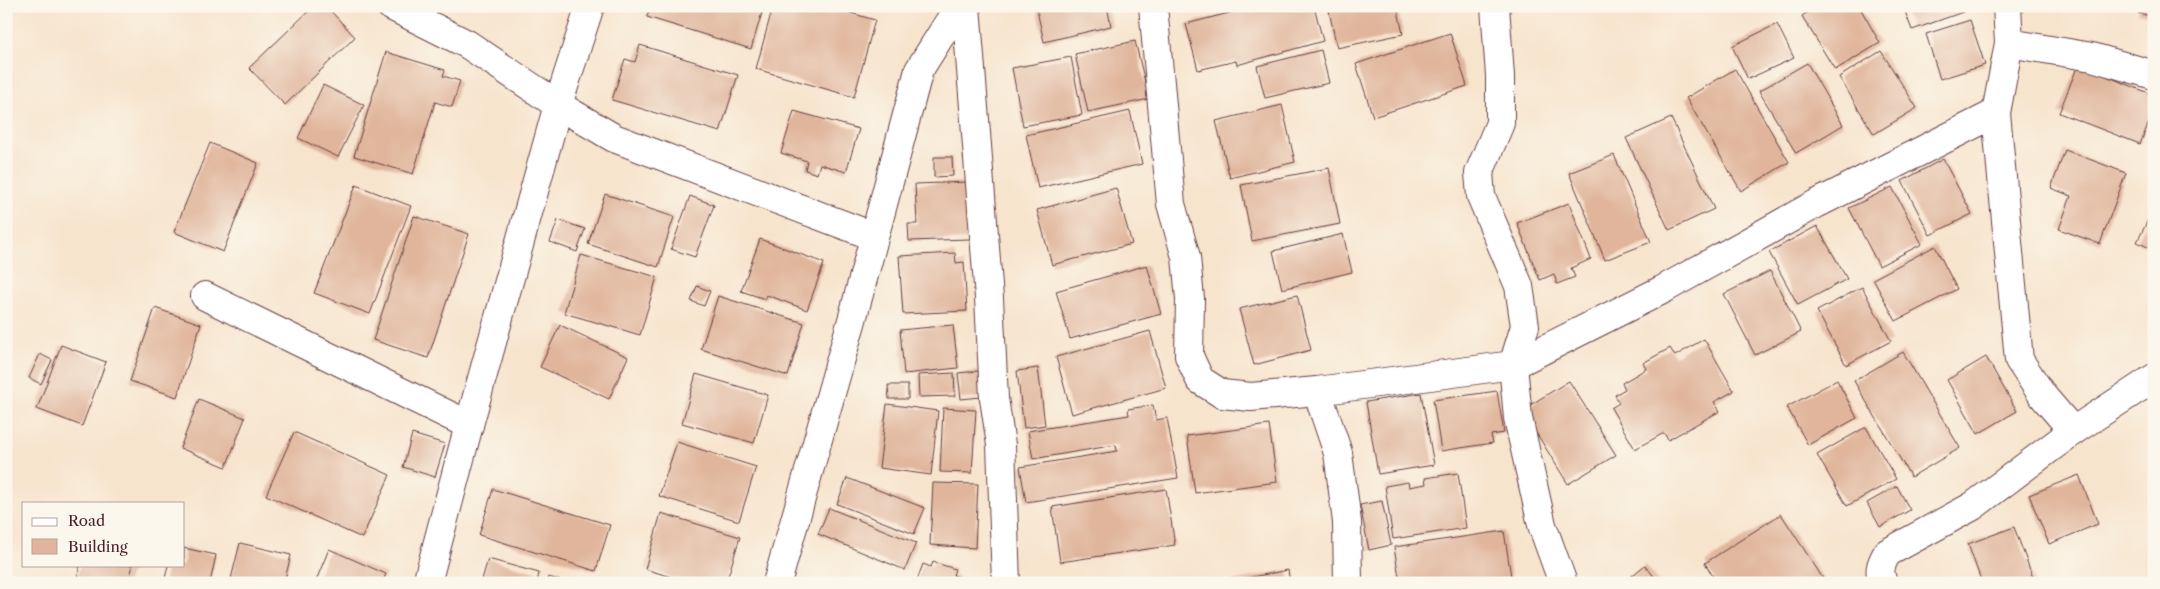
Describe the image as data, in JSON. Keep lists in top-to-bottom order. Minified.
{"legend":["Road","Building"]}
